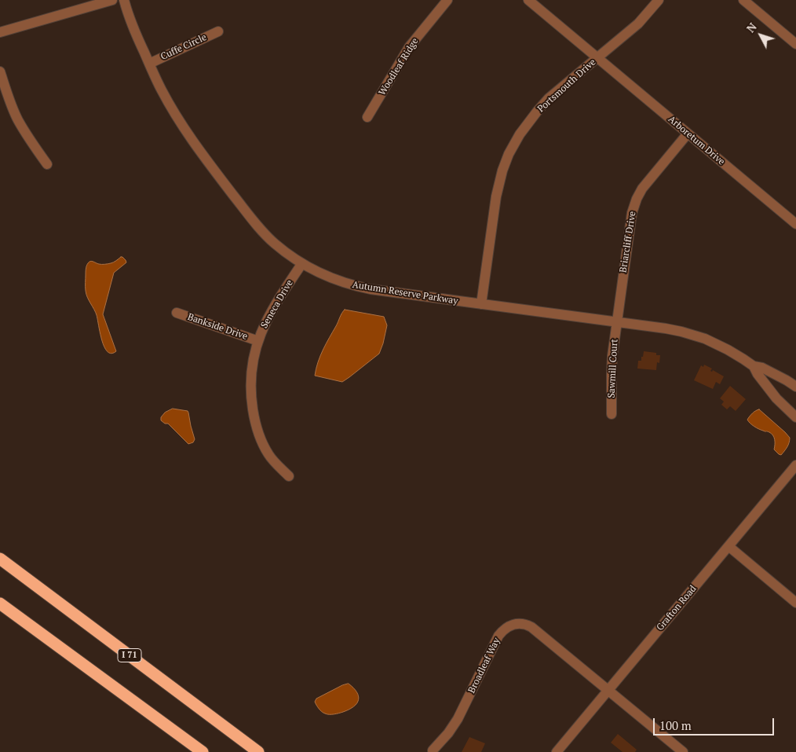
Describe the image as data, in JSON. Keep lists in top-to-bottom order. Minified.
{"streets":{"highway":["I 71"],"street":["Cuffe Circle","Woodleaf Ridge","Portsmouth Drive","Arboretum Drive","Briarcliff Drive","Autumn Reserve Parkway","Seneca Drive","Bankside Drive","Sawmill Court","Grafton Road","Broadleaf Way"]},"crossings":[["Cuffe Circle","Autumn Reserve Parkway"],["Portsmouth Drive","Arboretum Drive"],["Portsmouth Drive","Autumn Reserve Parkway"],["Arboretum Drive","Briarcliff Drive"],["Briarcliff Drive","Autumn Reserve Parkway"],["Briarcliff Drive","Sawmill Court"],["Autumn Reserve Parkway","Seneca Drive"],["Autumn Reserve Parkway","Sawmill Court"],["Seneca Drive","Bankside Drive"],["Grafton Road","Broadleaf Way"]],"scale_bar":"100 m","north":"top left"}
